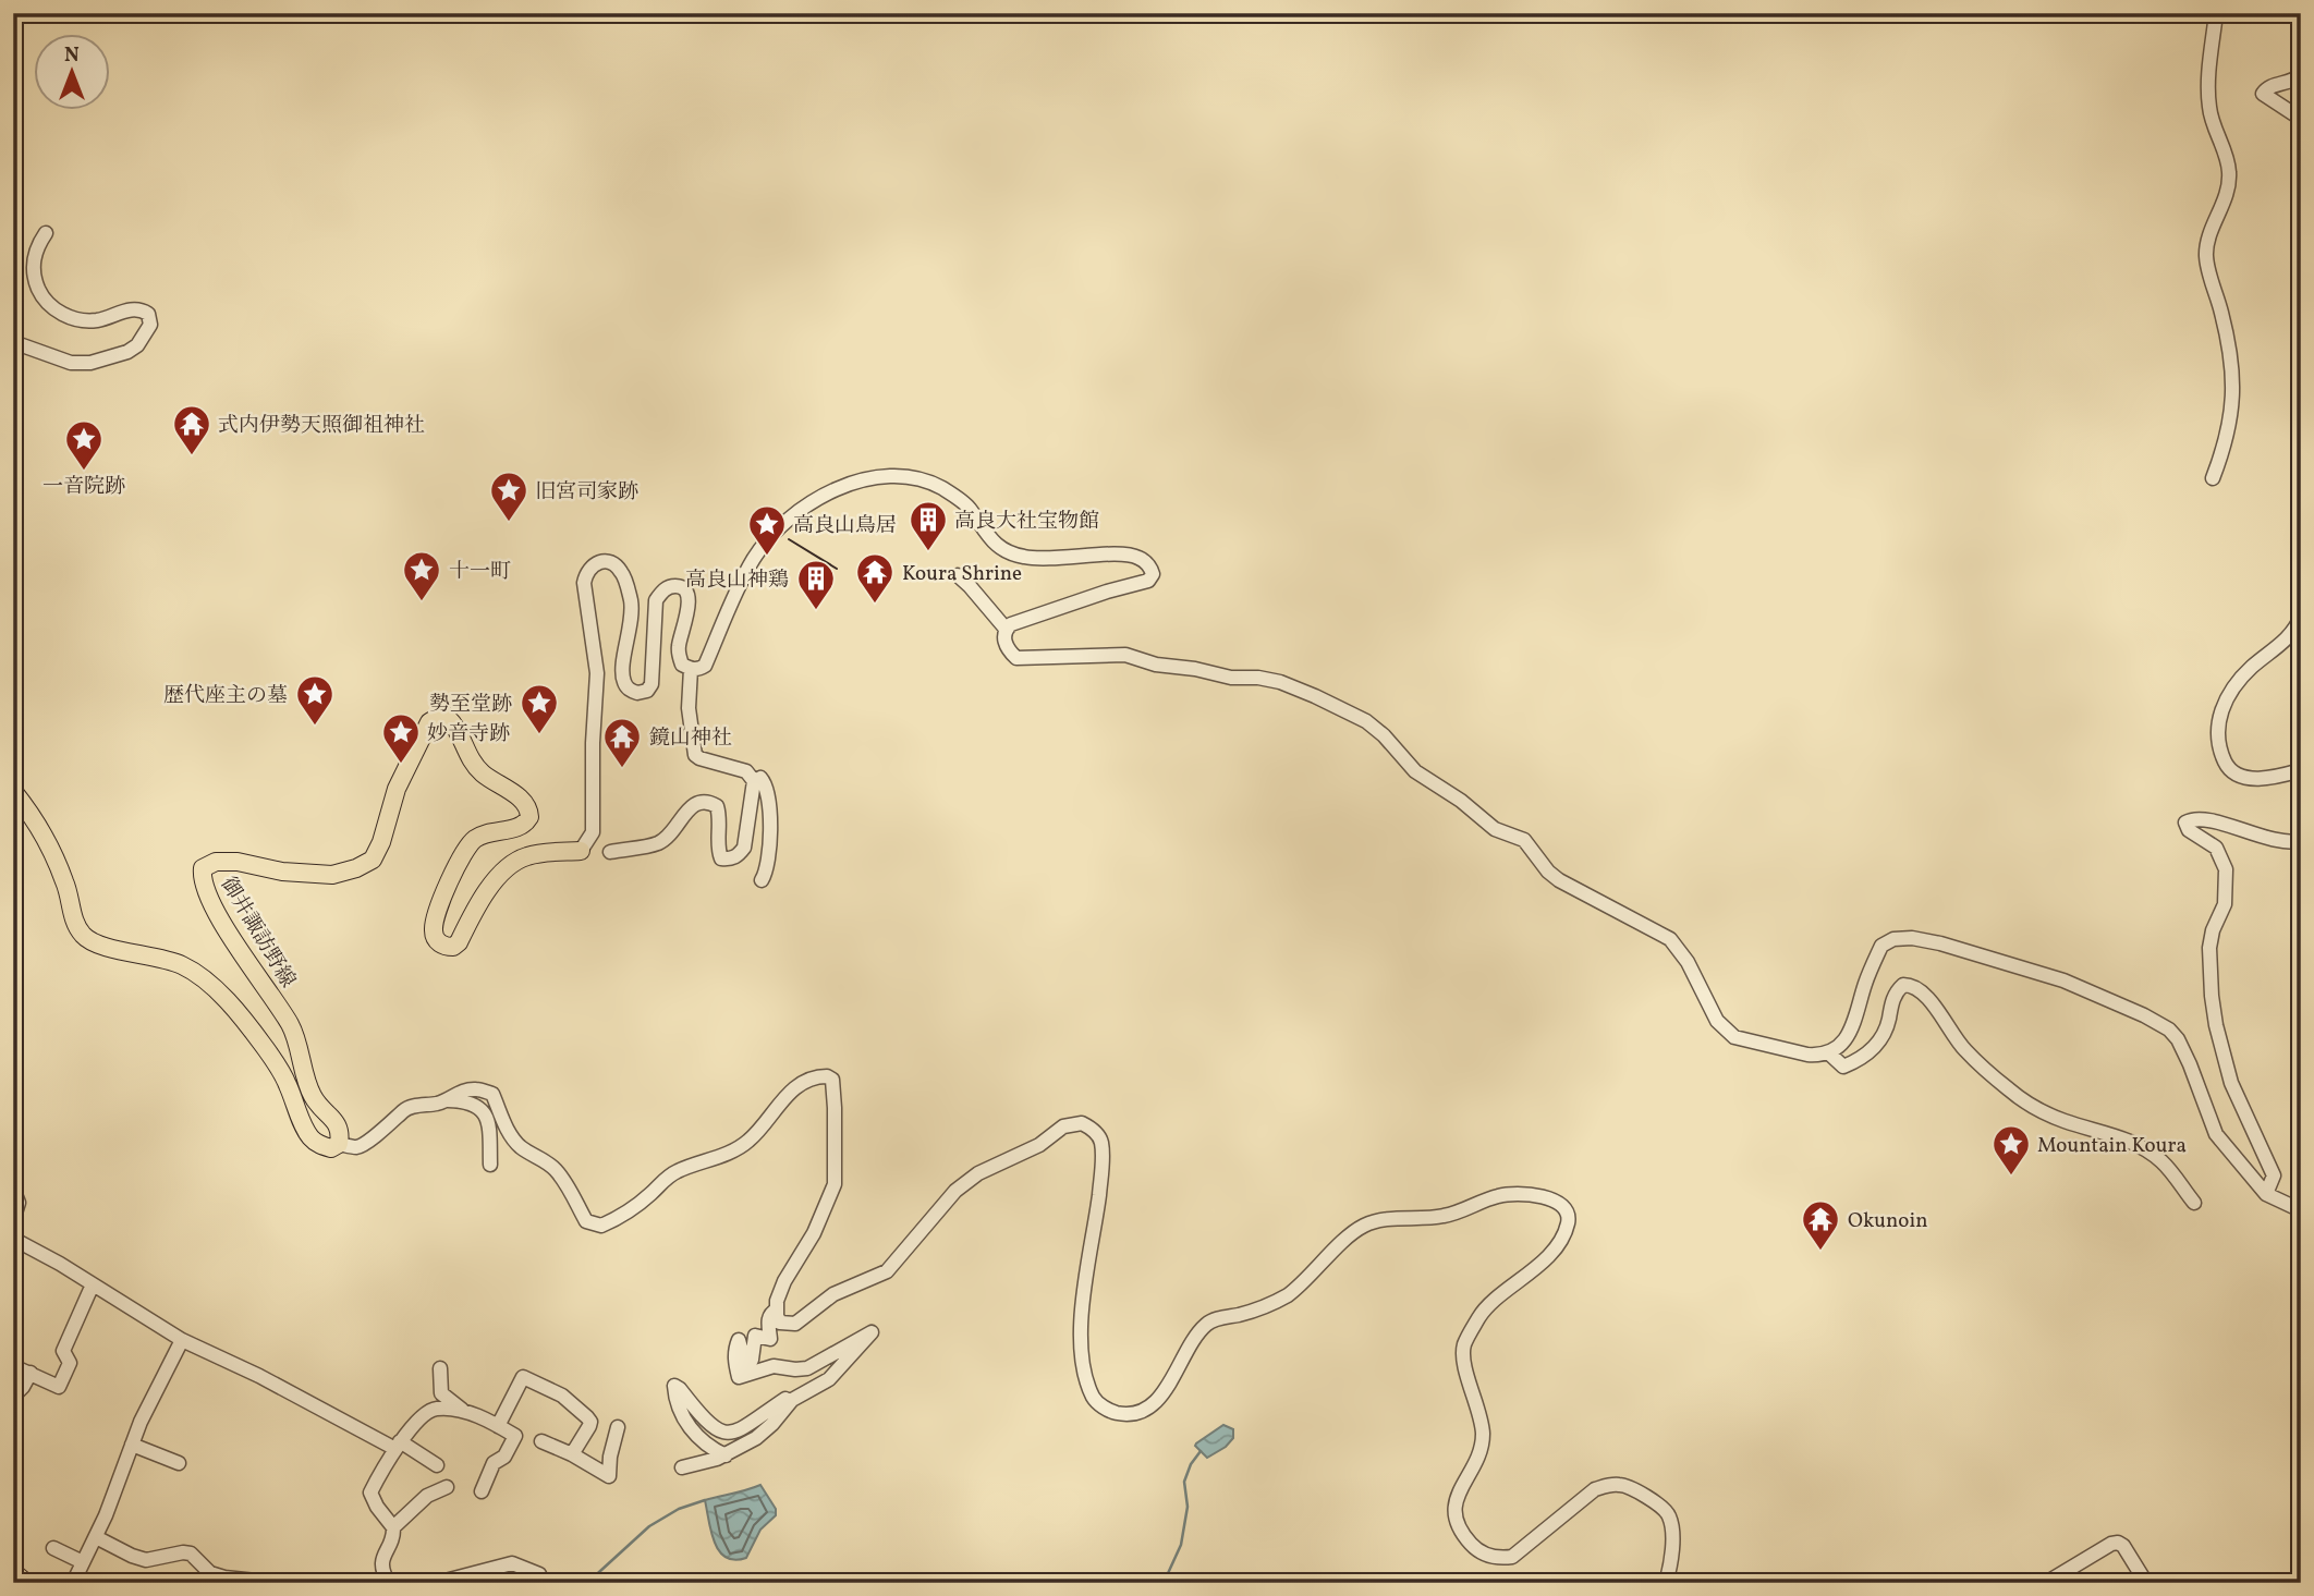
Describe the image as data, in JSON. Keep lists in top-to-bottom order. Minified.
{"streets":{"main road":["御井諏訪野線"]},"places":{"temple":["式内伊勢天照御祖神社","Koura Shrine","鏡山神社","Okunoin"],"place":["一音院跡","旧宮司家跡","高良山鳥居","十一町","歴代座主の墓","勢至堂跡","妙音寺跡","Mountain Koura"],"building":["高良大社宝物館","高良山神鶏"]},"north":"top"}
